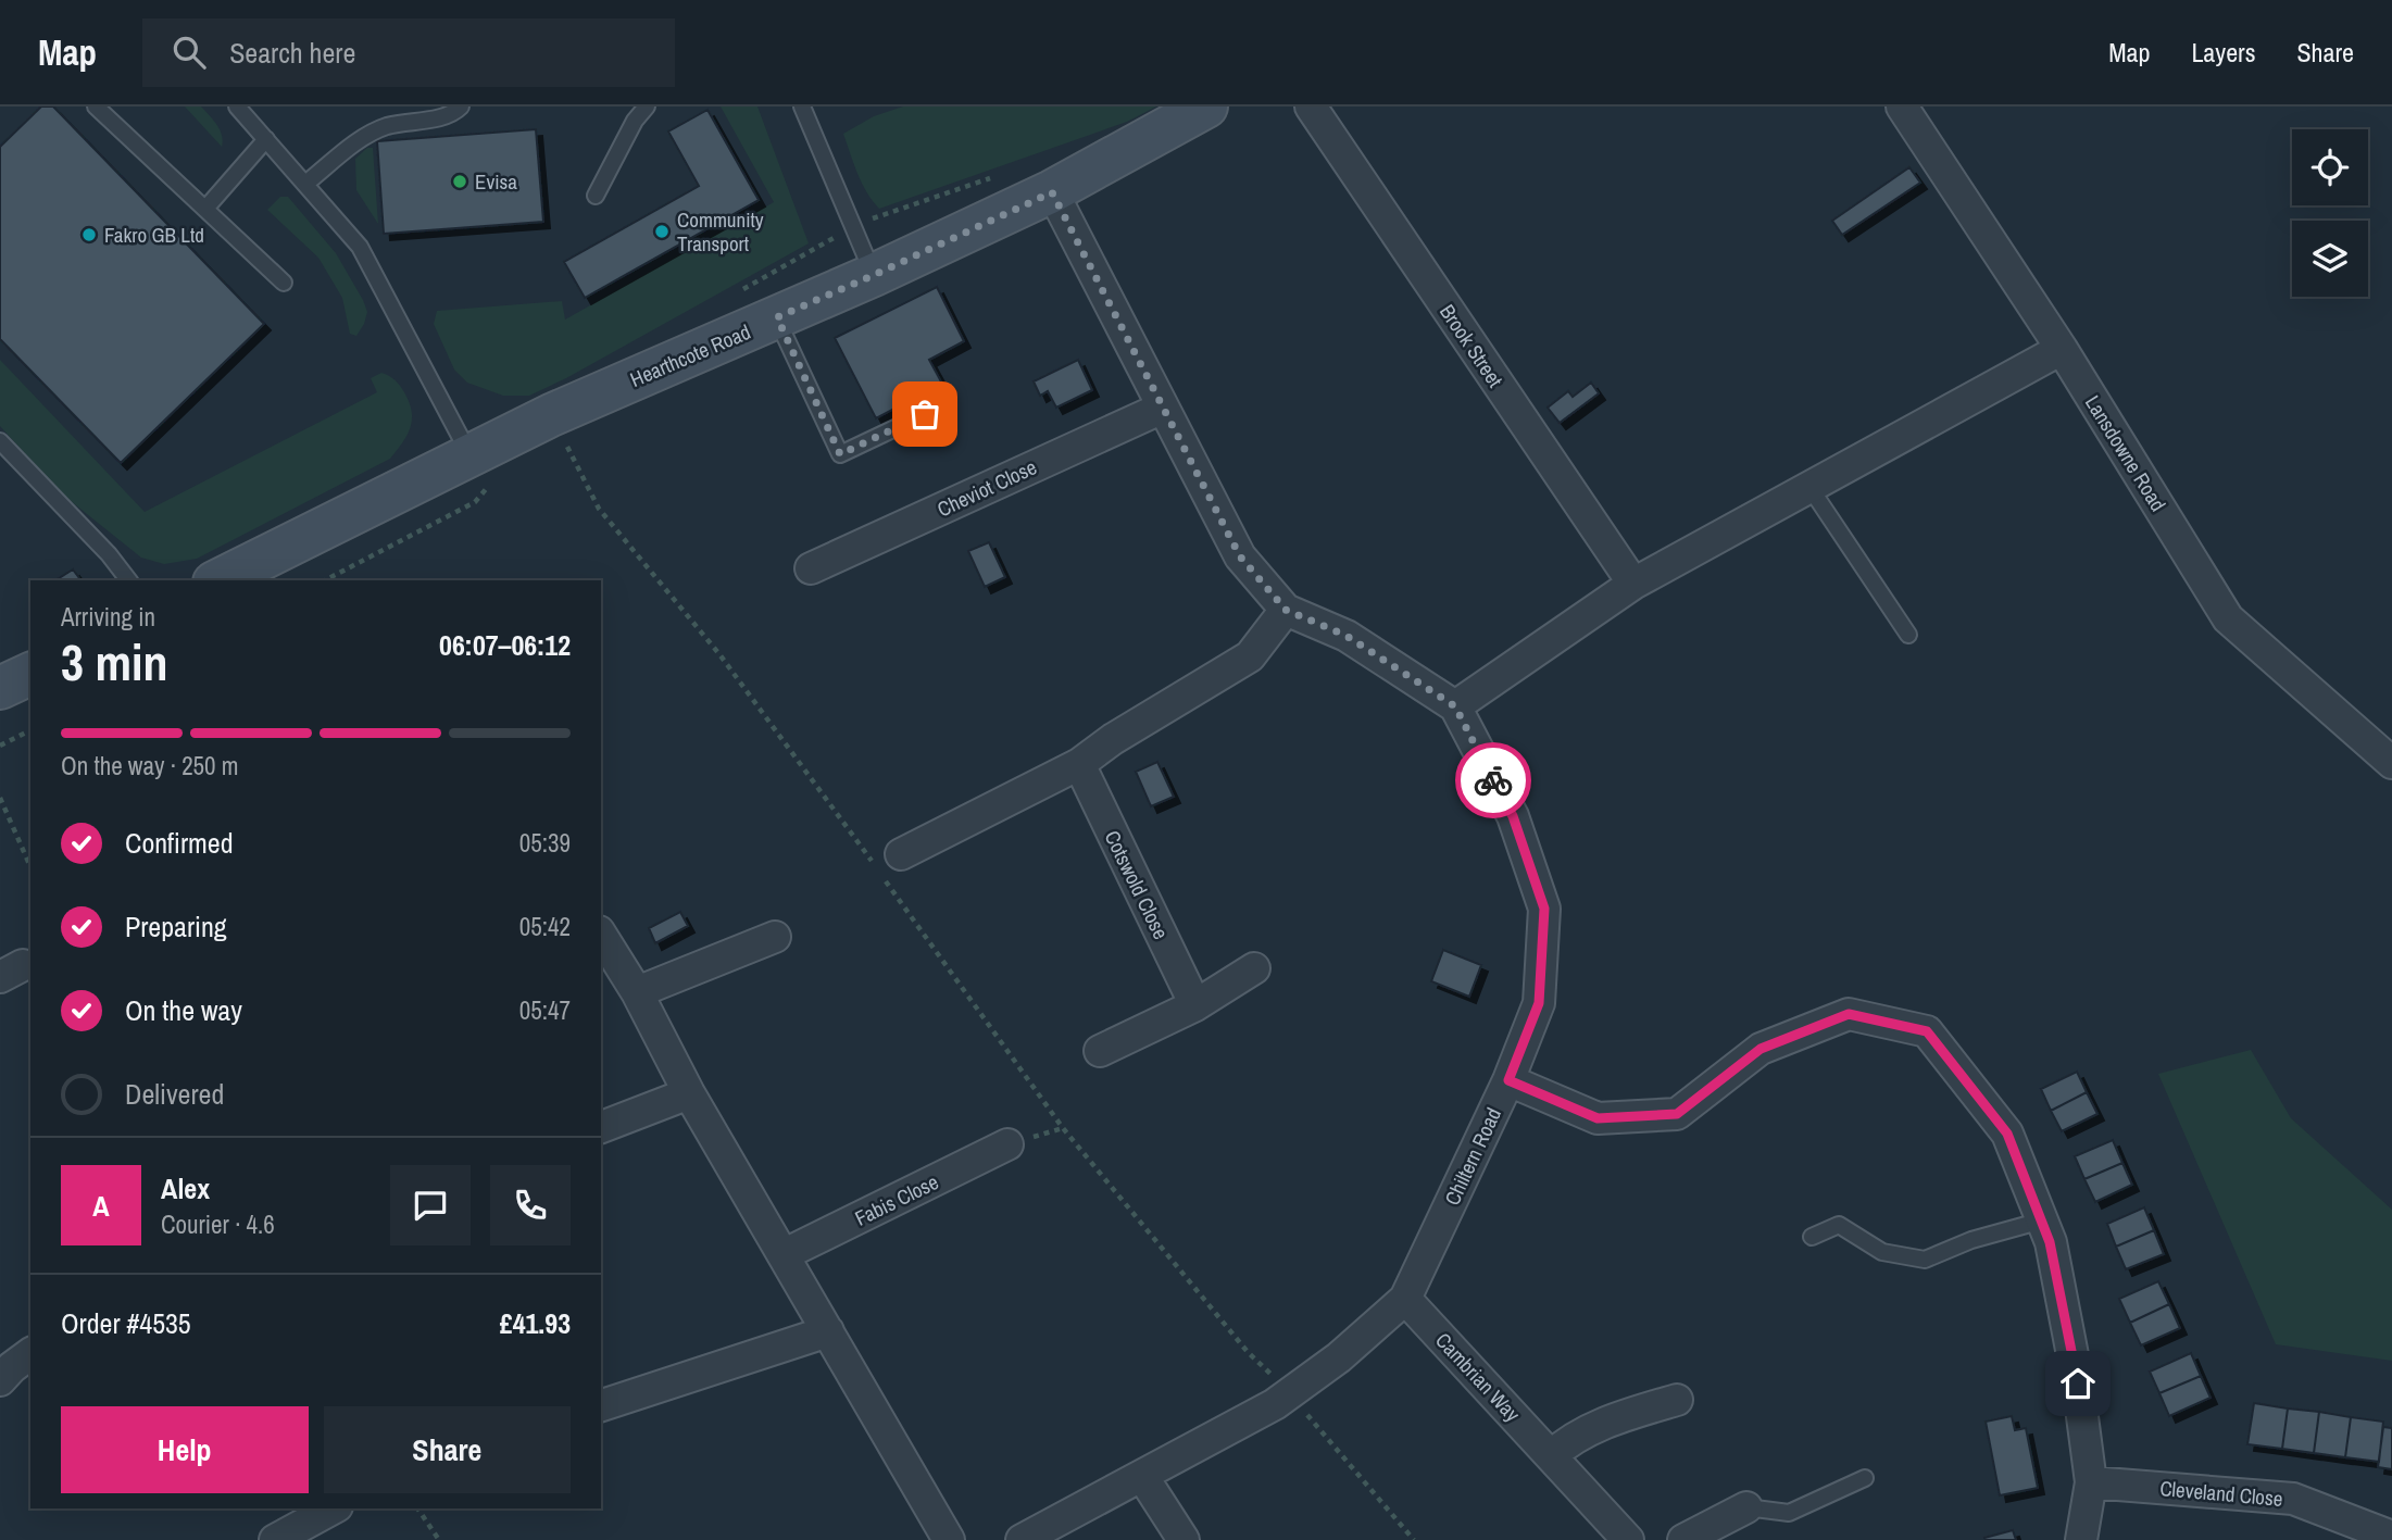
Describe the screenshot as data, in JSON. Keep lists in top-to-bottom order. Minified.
{"streets":{"street":["Brook Street","Hearthcote Road","Lansdowne Road","Cheviot Close","Cotswold Close","Chiltern Road","Fabis Close","Cambrian Way","Cleveland Close"]},"crossings":[["Hearthcote Road","Chiltern Road"],["Cheviot Close","Chiltern Road"],["Chiltern Road","Cambrian Way"]],"places":["Evisa","Community Transport","Fakro GB Ltd"],"page":{"header":"Map","search":"Search here","nav":["Map","Layers","Share"],"heading":["3 min","Arriving in","06:07–06:12"],"panel":["Alex","Courier · 4.6","Order #4535","£41.93"],"bar":"On the way · 250 m","list":[["Confirmed","05:39"],["Preparing","05:42"],["On the way","05:47"],"Delivered"],"round":"A","buttons":["Help","Share"]}}
